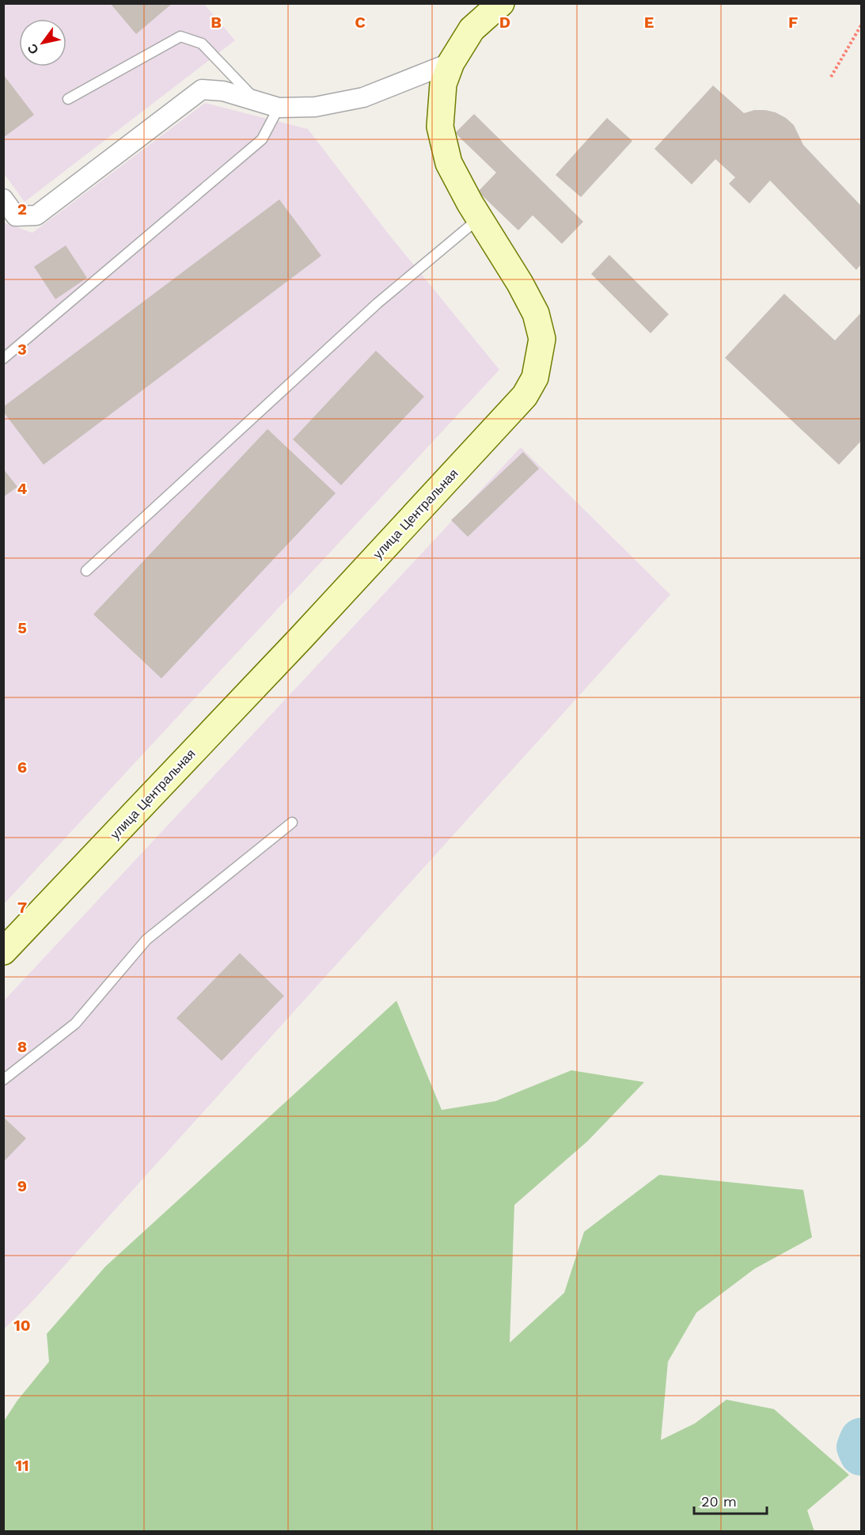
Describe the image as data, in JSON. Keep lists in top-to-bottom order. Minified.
{"streets":{"main road":["улица Центральная"]},"scale_bar":"20 m","north":"bottom left","grid":{"columns":["B","C","D","E","F"],"rows":["2","3","4","5","6","7","8","9","10","11"]}}
